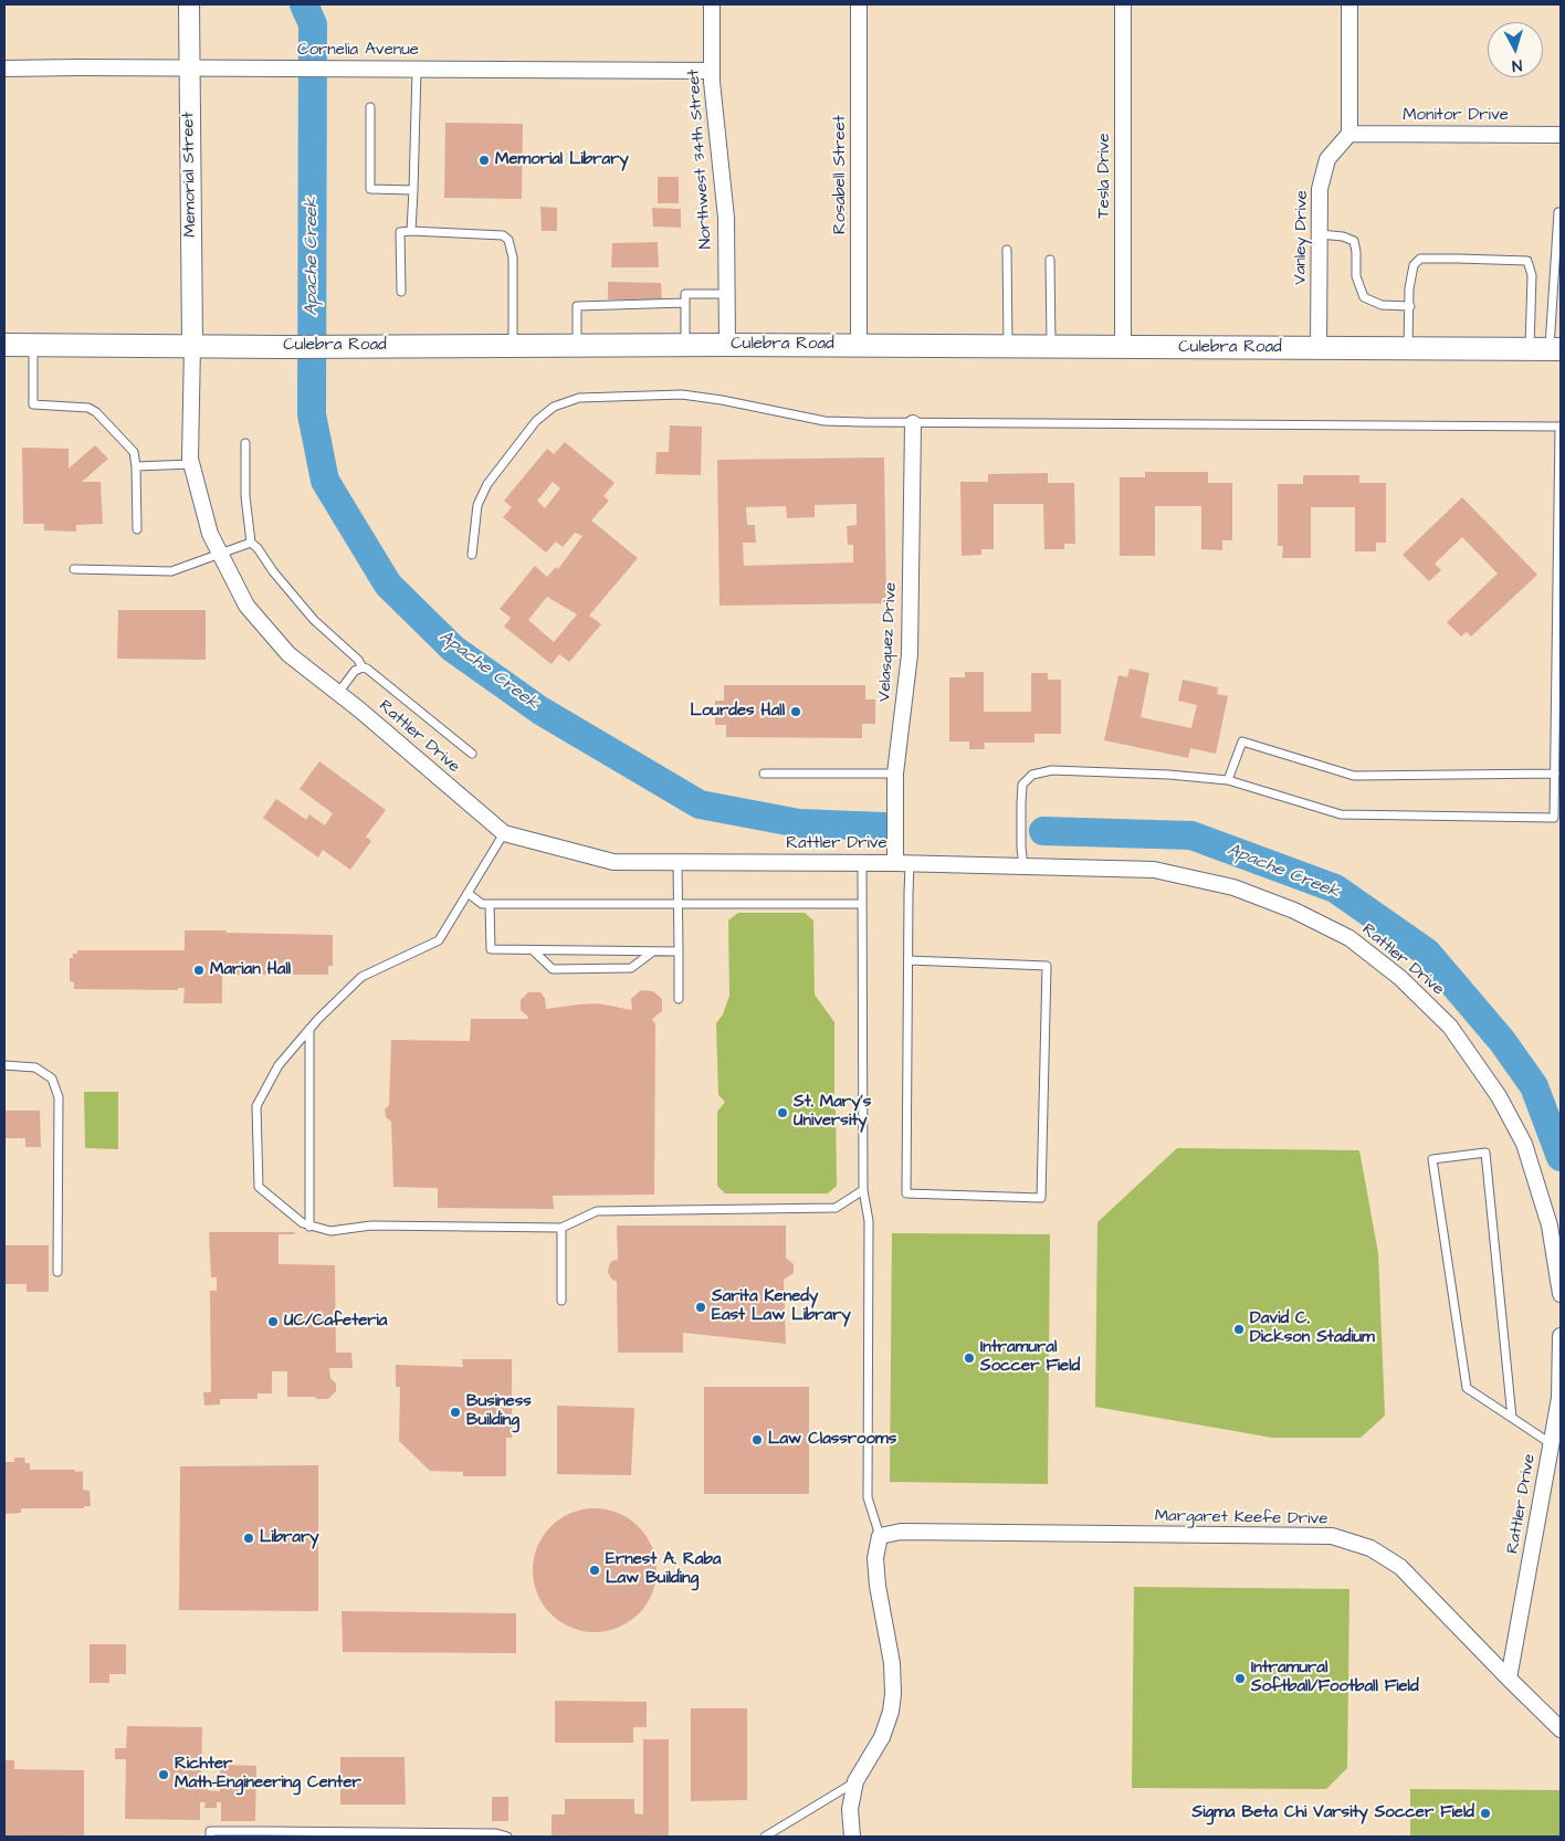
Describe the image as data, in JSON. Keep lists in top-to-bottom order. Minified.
{"streets":{"main road":["Culebra Road"],"street":["Cornelia Avenue","Monitor Drive","Northwest 34th Street","Memorial Street","Rosabell Street","Tesla Drive","Vanley Drive","Velasquez Drive","Rattler Drive","Margaret Keefe Drive"]},"crossings":[["Cornelia Avenue","Northwest 34th Street"],["Cornelia Avenue","Memorial Street"],["Monitor Drive","Vanley Drive"],["Northwest 34th Street","Culebra Road"],["Memorial Street","Culebra Road"],["Memorial Street","Rattler Drive"],["Rosabell Street","Culebra Road"],["Tesla Drive","Culebra Road"],["Vanley Drive","Culebra Road"],["Culebra Road","Rattler Drive"],["Velasquez Drive","Rattler Drive"],["Rattler Drive","Margaret Keefe Drive"]],"water":["Apache Creek"],"places":["Memorial Library","Lourdes Hall","Marian Hall","St. Mary's University","Sarita Kenedy East Law Library","UC/Cafeteria","David C. Dickson Stadium","Intramural Soccer Field","Business Building","Law Classrooms","Library","Ernest A. Raba Law Building","Intramural Softball/Football Field","Richter Math-Engineering Center","Sigma Beta Chi Varsity Soccer Field"],"north":"bottom"}
